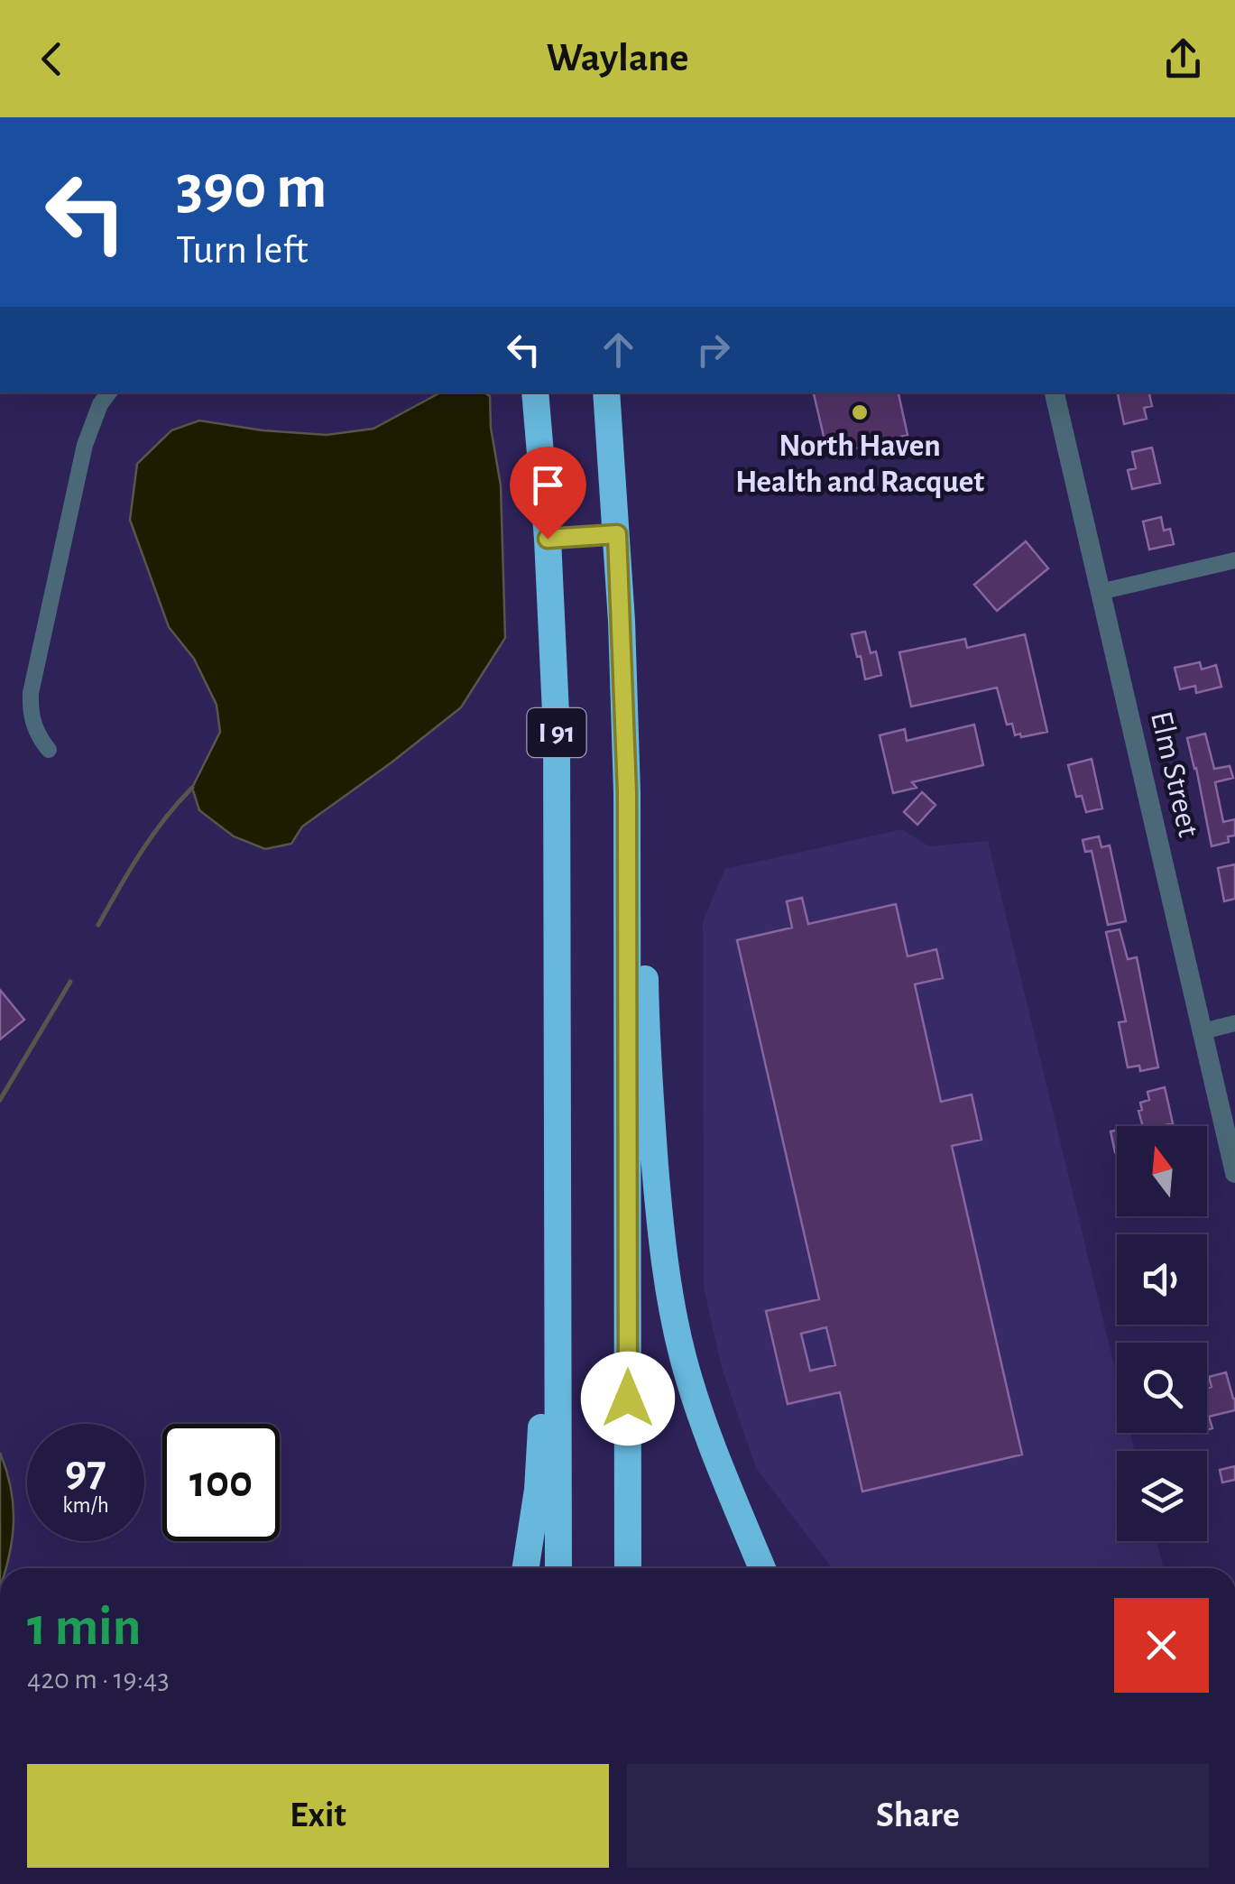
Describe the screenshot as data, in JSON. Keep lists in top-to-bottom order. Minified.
{"streets":{"highway":["I 91"],"street":["Elm Street"]},"places":["North Haven Health and Racquet"],"north":"top","page":{"header":"Waylane","turn":["390 m","Turn left"],"speed":"97 km/h","limit":"100","heading":["1 min","420 m · 19:43"],"buttons":["Exit","Share"]}}
